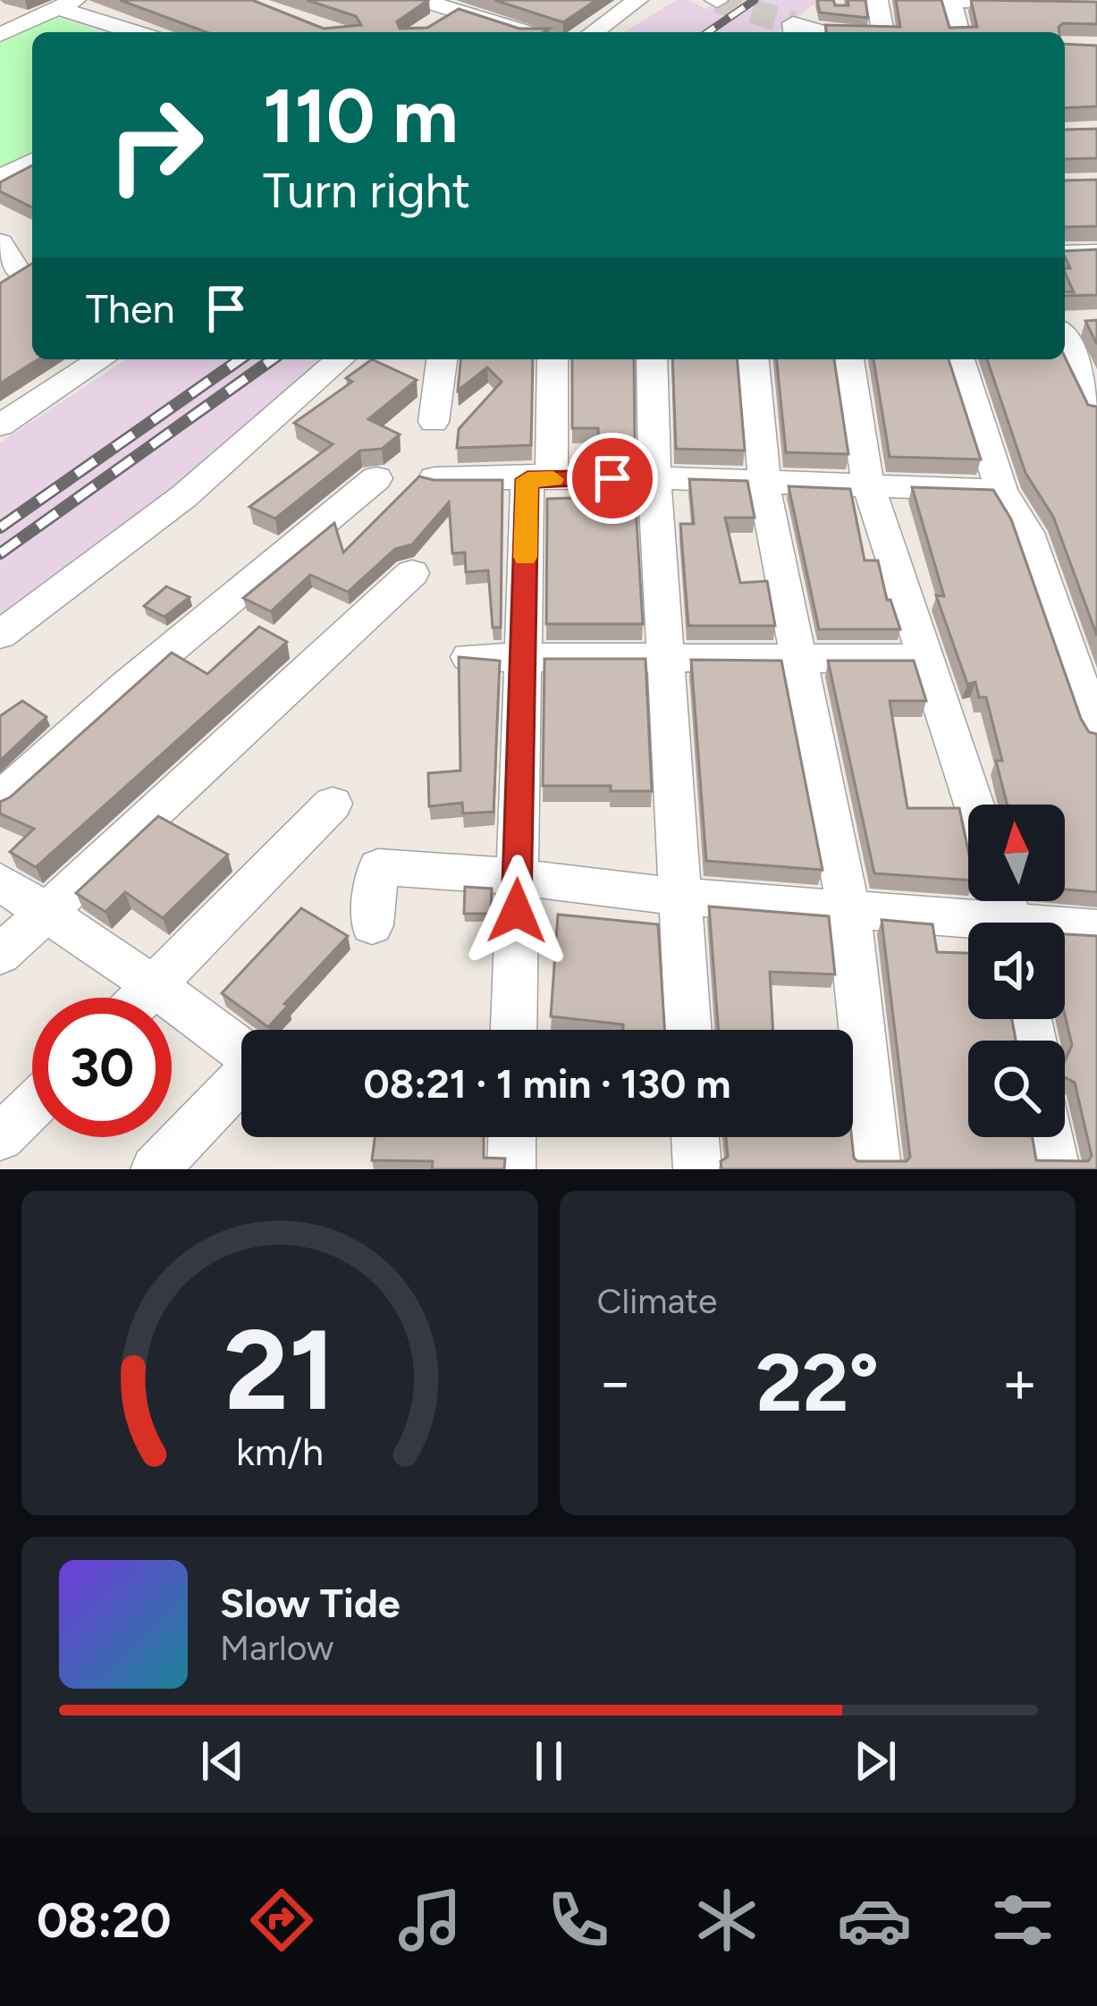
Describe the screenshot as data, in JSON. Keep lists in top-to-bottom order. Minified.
{"north":"top","page":{"turn":["110 m","Turn right"],"then":"Then","limit":"30","trip":"08:21 · 1 min · 130 m","tile":"Climate","heat":["−","22°","+"],"song":["Slow Tide","Marlow"],"tabs":"08:20","gauge":["21","km/h"]}}
